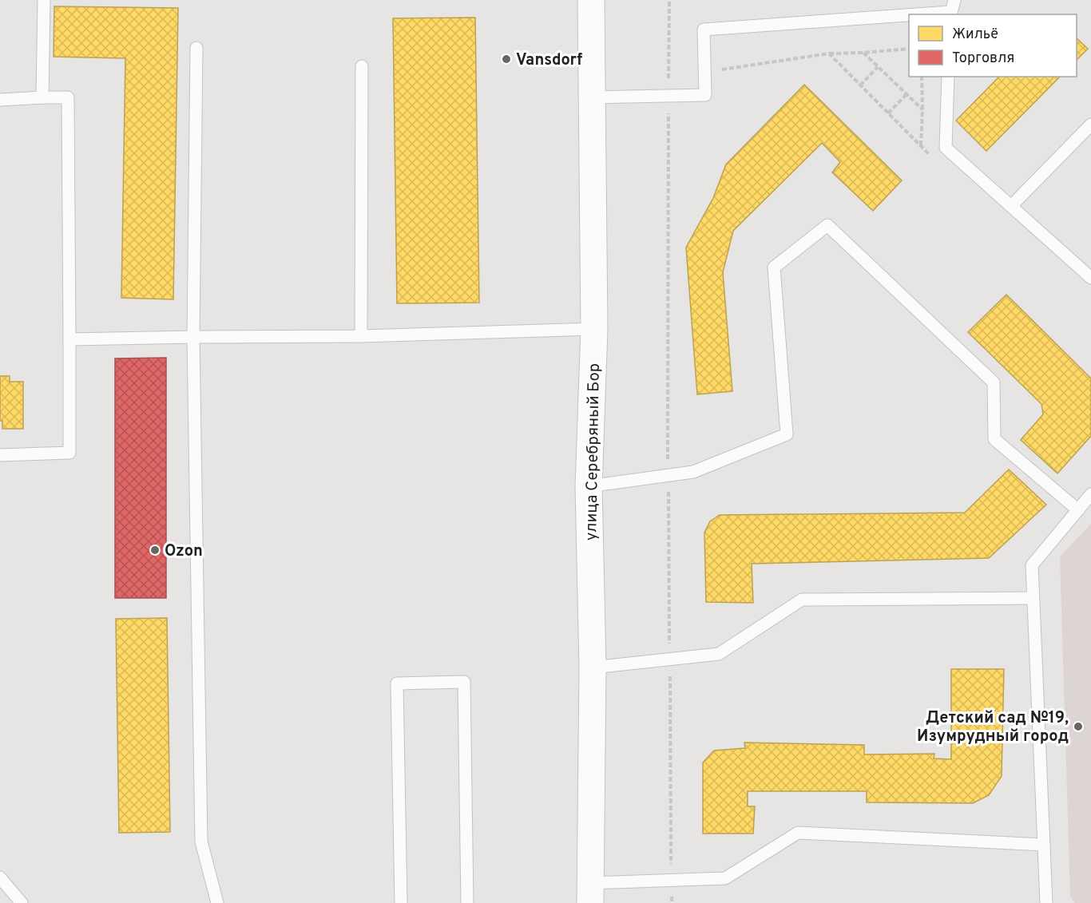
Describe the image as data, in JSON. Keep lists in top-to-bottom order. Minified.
{"streets":{"street":["улица Серебряный Бор"]},"places":["Vansdorf","Ozon","Детский сад №19, Изумрудный город"],"legend":["Жильё","Торговля"]}
